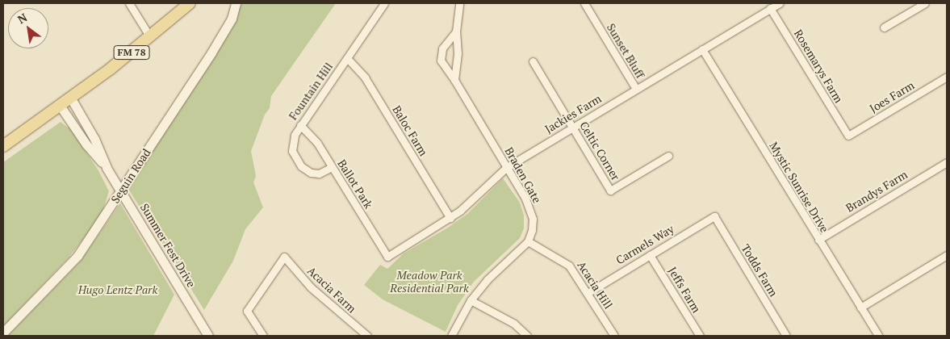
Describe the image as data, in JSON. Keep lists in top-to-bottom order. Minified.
{"streets":{"main road":["FM 78"],"street":["Sunset Bluff","Rosemarys Farm","Fountain Hill","Joes Farm","Jackies Farm","Baloc Farm","Celtic Corner","Braden Gate","Seguin Road","Ballot Park","Mystic Sunrise Drive","Brandys Farm","Carmels Way","Summer Fest Drive","Todds Farm","Acacia Hill","Acacia Farm","Jeffs Farm"]},"crossings":[["Sunset Bluff","Jackies Farm"],["FM 78","Summer Fest Drive"],["Rosemarys Farm","Joes Farm"],["Rosemarys Farm","Jackies Farm"],["Fountain Hill","Baloc Farm"],["Fountain Hill","Ballot Park"],["Jackies Farm","Baloc Farm"],["Jackies Farm","Celtic Corner"],["Jackies Farm","Braden Gate"],["Jackies Farm","Ballot Park"],["Jackies Farm","Mystic Sunrise Drive"],["Braden Gate","Acacia Hill"],["Seguin Road","Summer Fest Drive"],["Mystic Sunrise Drive","Brandys Farm"],["Carmels Way","Todds Farm"],["Carmels Way","Acacia Hill"],["Carmels Way","Jeffs Farm"]],"parks":["Meadow Park Residential Park","Hugo Lentz Park"],"north":"top left"}
